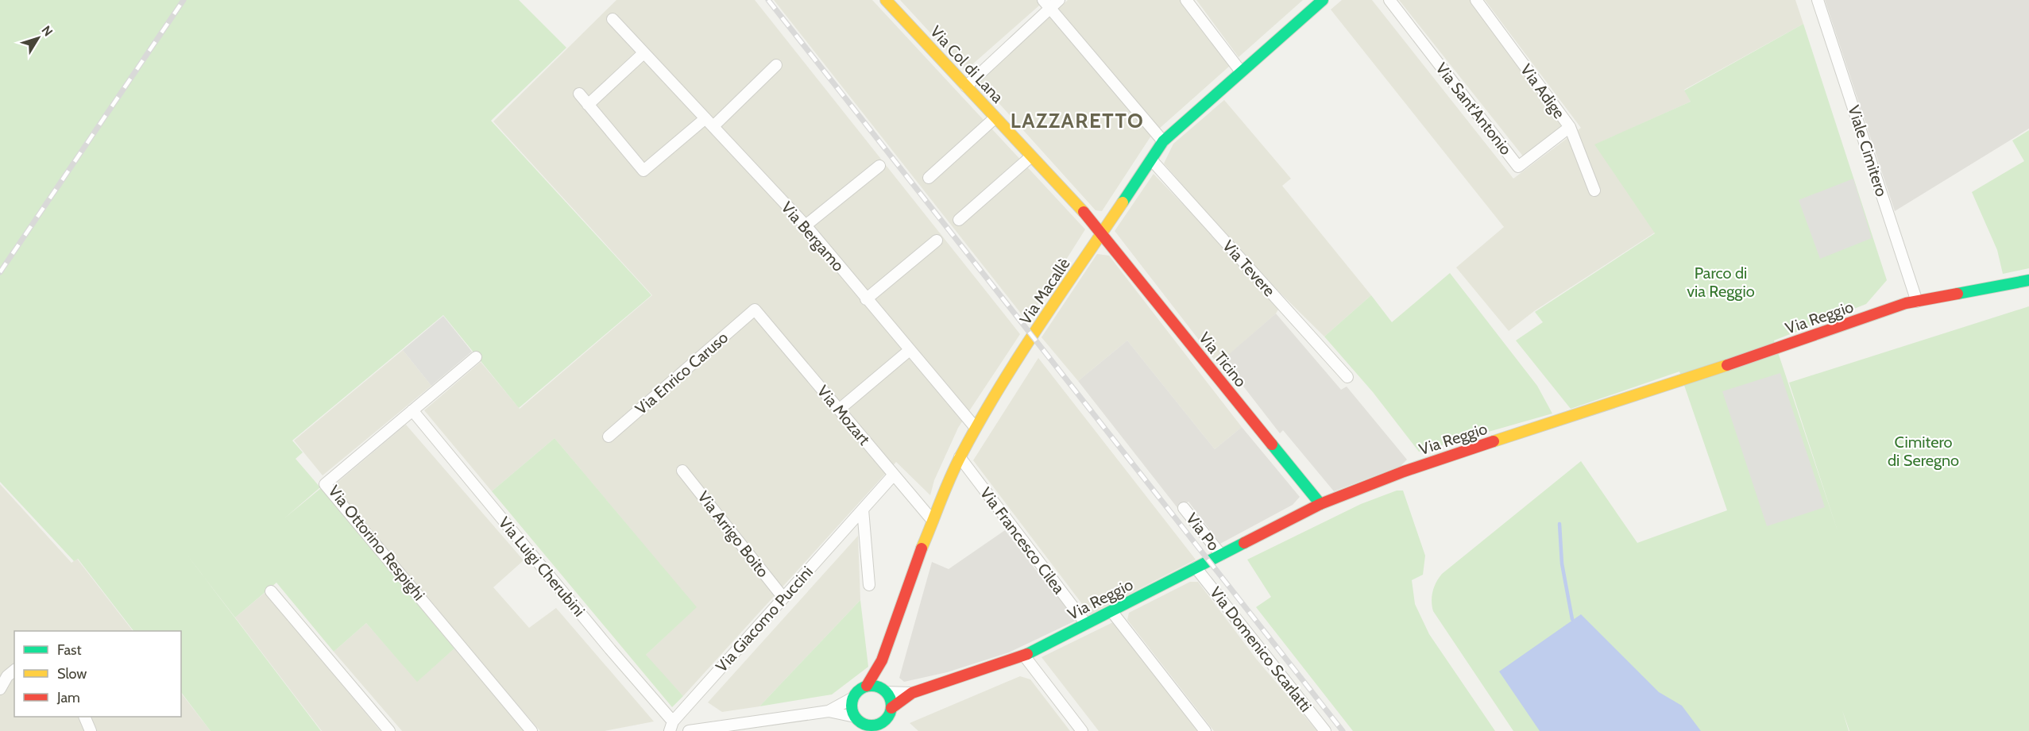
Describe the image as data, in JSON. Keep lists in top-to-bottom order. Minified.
{"streets":{"street":["Via Col di Lana","Via Adige","Via Sant'Antonio","Viale Cimitero","Via Bergamo","Via Tevere","Via Macallè","Via Reggio","Via Ticino","Via Enrico Caruso","Via Mozart","Via Po","Via Arrigo Boito","Via Francesco Cilea","Via Ottorino Respighi","Via Luigi Cherubini","Via Giacomo Puccini","Via Domenico Scarlatti"]},"crossings":[["Via Col di Lana","Via Macallè"],["Via Col di Lana","Via Ticino"],["Via Adige","Via Sant'Antonio"],["Viale Cimitero","Via Reggio"],["Via Bergamo","Via Macallè"],["Via Tevere","Via Macallè"],["Via Macallè","Via Reggio"],["Via Macallè","Via Ticino"],["Via Macallè","Via Mozart"],["Via Macallè","Via Francesco Cilea"],["Via Reggio","Via Ticino"],["Via Reggio","Via Po"],["Via Reggio","Via Francesco Cilea"],["Via Reggio","Via Domenico Scarlatti"],["Via Enrico Caruso","Via Mozart"],["Via Mozart","Via Giacomo Puccini"],["Via Arrigo Boito","Via Giacomo Puccini"],["Via Ottorino Respighi","Via Luigi Cherubini"],["Via Luigi Cherubini","Via Giacomo Puccini"]],"districts":["LAZZARETTO"],"parks":["Parco di via Reggio","Cimitero di Seregno"],"legend":["Fast","Slow","Jam"],"north":"top right"}
